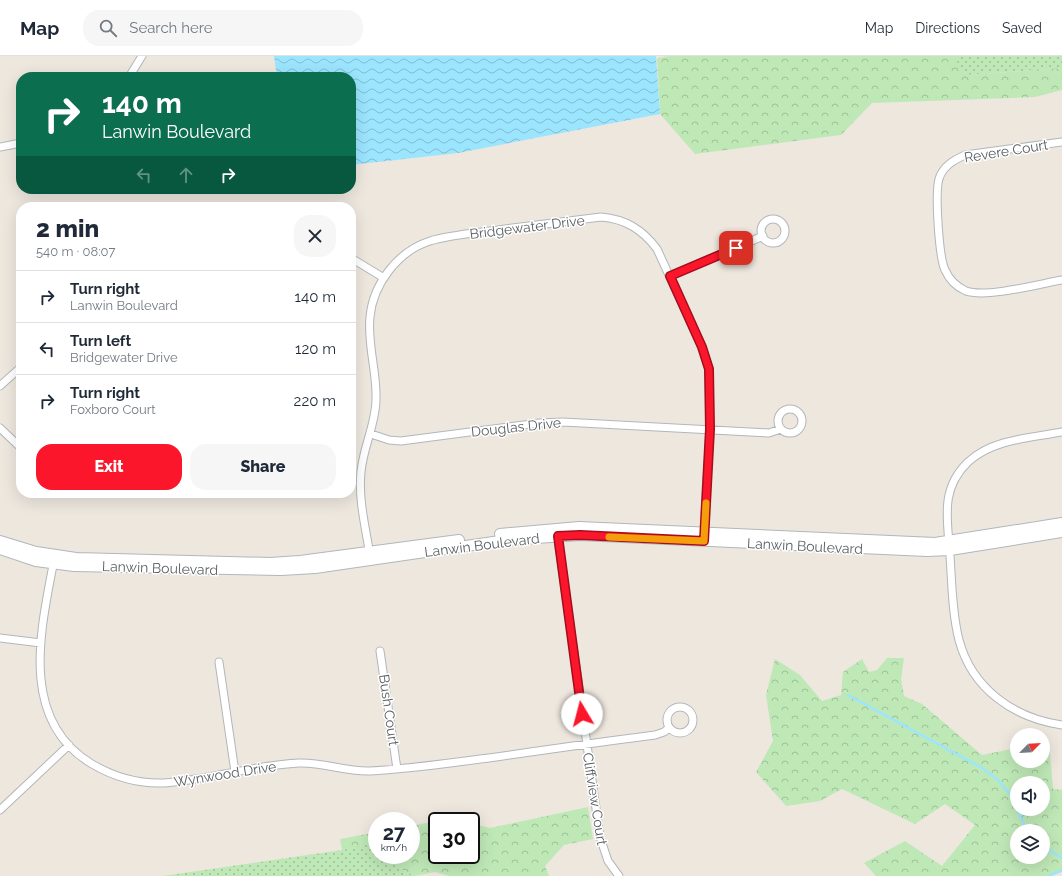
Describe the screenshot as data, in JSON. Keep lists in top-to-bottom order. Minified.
{"streets":{"street":["Revere Court","Bridgewater Drive","Douglas Drive","Lanwin Boulevard","Bush Court","Wynwood Drive","Cliffview Court"]},"crossings":[["Bridgewater Drive","Douglas Drive"],["Bridgewater Drive","Lanwin Boulevard"],["Lanwin Boulevard","Wynwood Drive"],["Lanwin Boulevard","Cliffview Court"],["Bush Court","Wynwood Drive"],["Wynwood Drive","Cliffview Court"]],"north":"top right","page":{"header":"Map","search":"Search here","nav":["Map","Directions","Saved"],"turn":["140 m","Lanwin Boulevard"],"heading":["2 min","540 m · 08:07"],"list":[{"name":"Turn right","note":"Lanwin Boulevard","value":"140 m"},{"name":"Turn left","note":"Bridgewater Drive","value":"120 m"},{"name":"Turn right","note":"Foxboro Court","value":"220 m"}],"buttons":["Exit","Share"],"speed":"27 km/h","limit":"30"}}
